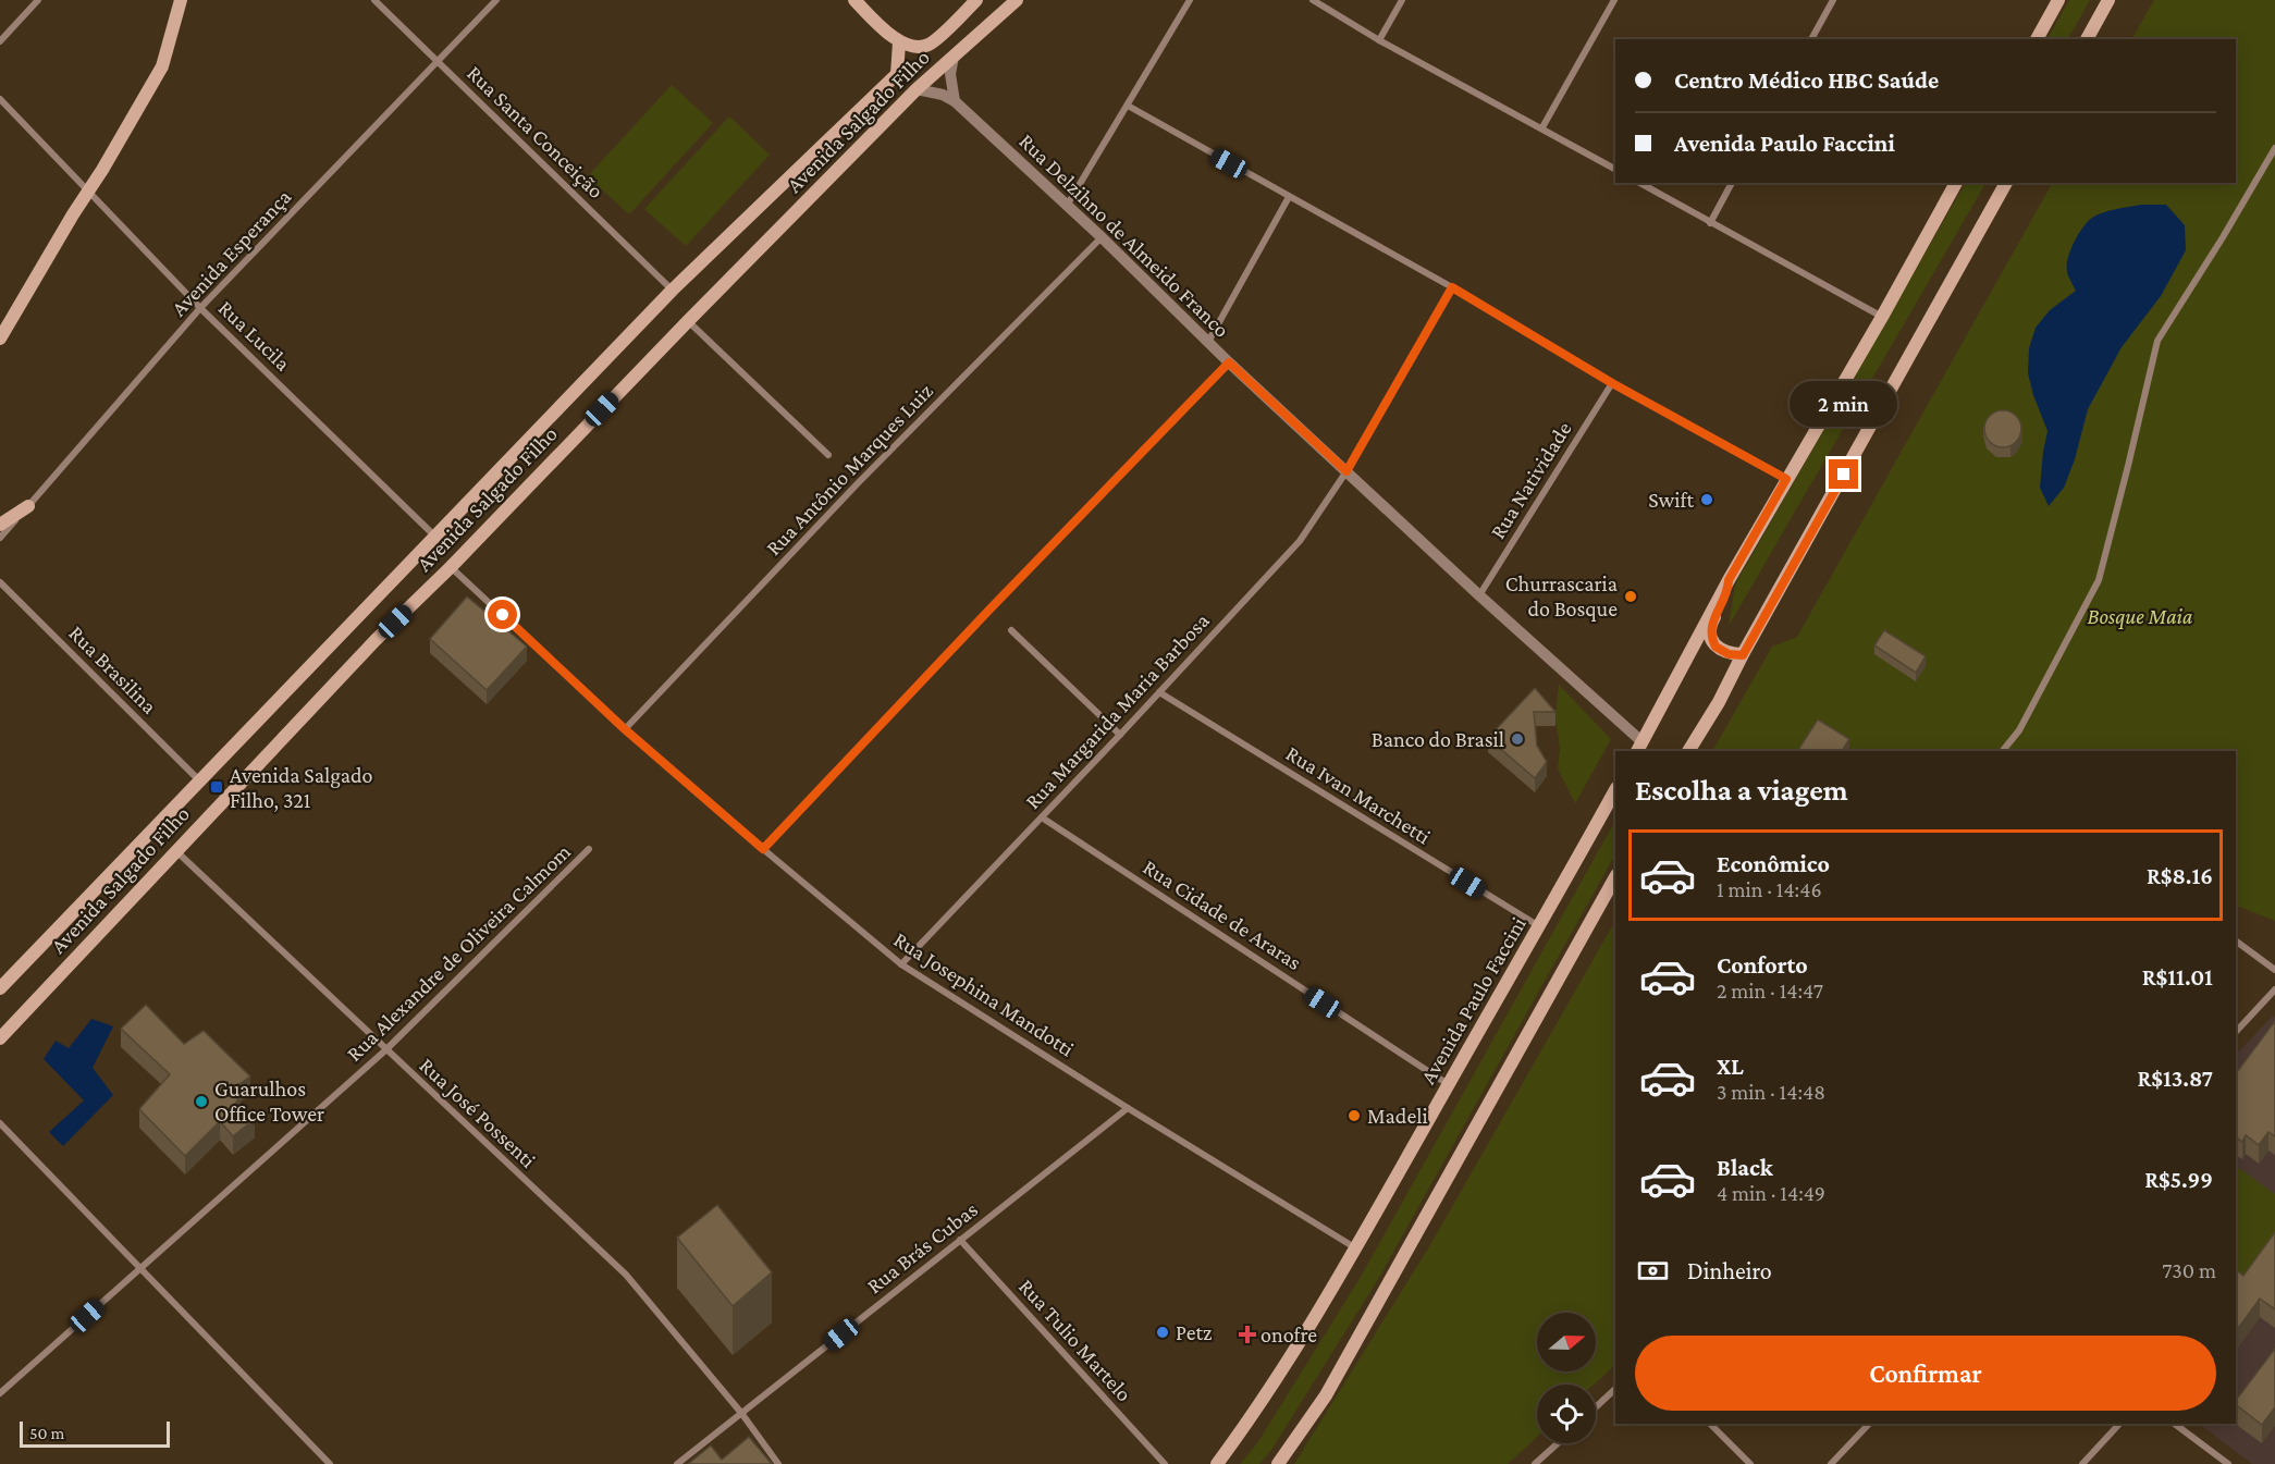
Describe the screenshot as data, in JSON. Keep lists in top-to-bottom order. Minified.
{"streets":{"main road":["Avenida Salgado Filho","Avenida Paulo Faccini"],"street":["Rua Santa Conceição","Rua Delzihno de Almeido Franco","Avenida Esperança","Rua Lucila","Rua Antônio Marques Luiz","Rua Natividade","Rua Brasilina","Rua Margarida Maria Barbosa","Rua Ivan Marchetti","Rua Cidade de Araras","Rua Alexandre de Oliveira Calmom","Rua Josephina Mandotti","Rua José Possenti","Rua Brás Cubas","Rua Tulio Martelo"]},"crossings":[["Avenida Salgado Filho","Rua Santa Conceição"],["Avenida Salgado Filho","Rua Delzihno de Almeido Franco"],["Avenida Salgado Filho","Rua Lucila"],["Avenida Salgado Filho","Rua Brasilina"],["Avenida Salgado Filho","Rua Josephina Mandotti"],["Avenida Salgado Filho","Rua José Possenti"],["Rua Santa Conceição","Avenida Esperança"],["Rua Delzihno de Almeido Franco","Rua Antônio Marques Luiz"],["Rua Delzihno de Almeido Franco","Rua Natividade"],["Rua Delzihno de Almeido Franco","Rua Margarida Maria Barbosa"],["Avenida Esperança","Rua Lucila"],["Rua Antônio Marques Luiz","Rua Josephina Mandotti"],["Rua Margarida Maria Barbosa","Rua Ivan Marchetti"],["Rua Margarida Maria Barbosa","Rua Cidade de Araras"],["Rua Margarida Maria Barbosa","Rua Josephina Mandotti"],["Rua Ivan Marchetti","Avenida Paulo Faccini"],["Rua Cidade de Araras","Avenida Paulo Faccini"],["Rua Alexandre de Oliveira Calmom","Rua José Possenti"],["Rua Josephina Mandotti","Avenida Paulo Faccini"],["Rua Josephina Mandotti","Rua Brás Cubas"],["Rua José Possenti","Rua Brás Cubas"],["Rua Brás Cubas","Rua Tulio Martelo"]],"parks":["Bosque Maia"],"places":{"other":["Swift","Churrascaria do Bosque","Banco do Brasil","Guarulhos Office Tower","Madeli","Petz"],"transit":["Avenida Salgado Filho, 321"],"health":["onofre"]},"scale_bar":"50 m","north":"right","page":{"banner":["Centro Médico HBC Saúde","Avenida Paulo Faccini"],"bubble":"2 min","heading":"Escolha a viagem","list":[{"name":"Econômico","note":"1 min · 14:46","value":"R$8.16"},{"name":"Conforto","note":"2 min · 14:47","value":"R$11.01"},{"name":"XL","note":"3 min · 14:48","value":"R$13.87"},{"name":"Black","note":"4 min · 14:49","value":"R$5.99"}],"pay":["Dinheiro","730 m"],"buttons":"Confirmar","scale":"50 m"}}
